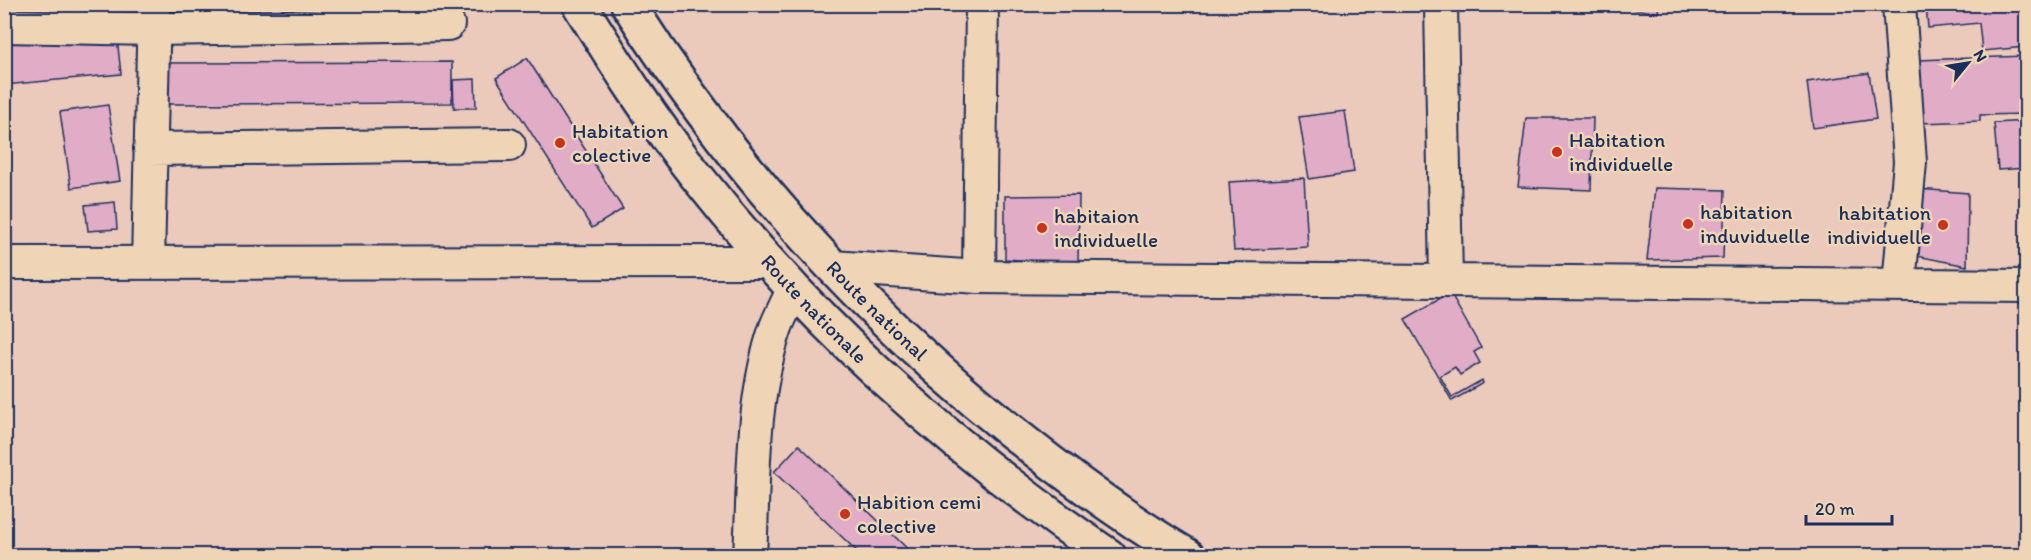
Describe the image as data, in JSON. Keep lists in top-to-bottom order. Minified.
{"streets":{"main road":["Route nationale","Route national"]},"places":["Habitation colective","Habitation individuelle","habitation induviduelle","habitation individuelle","habitaion individuelle","Habition cemi colective"],"scale_bar":"20 m","north":"top right"}
